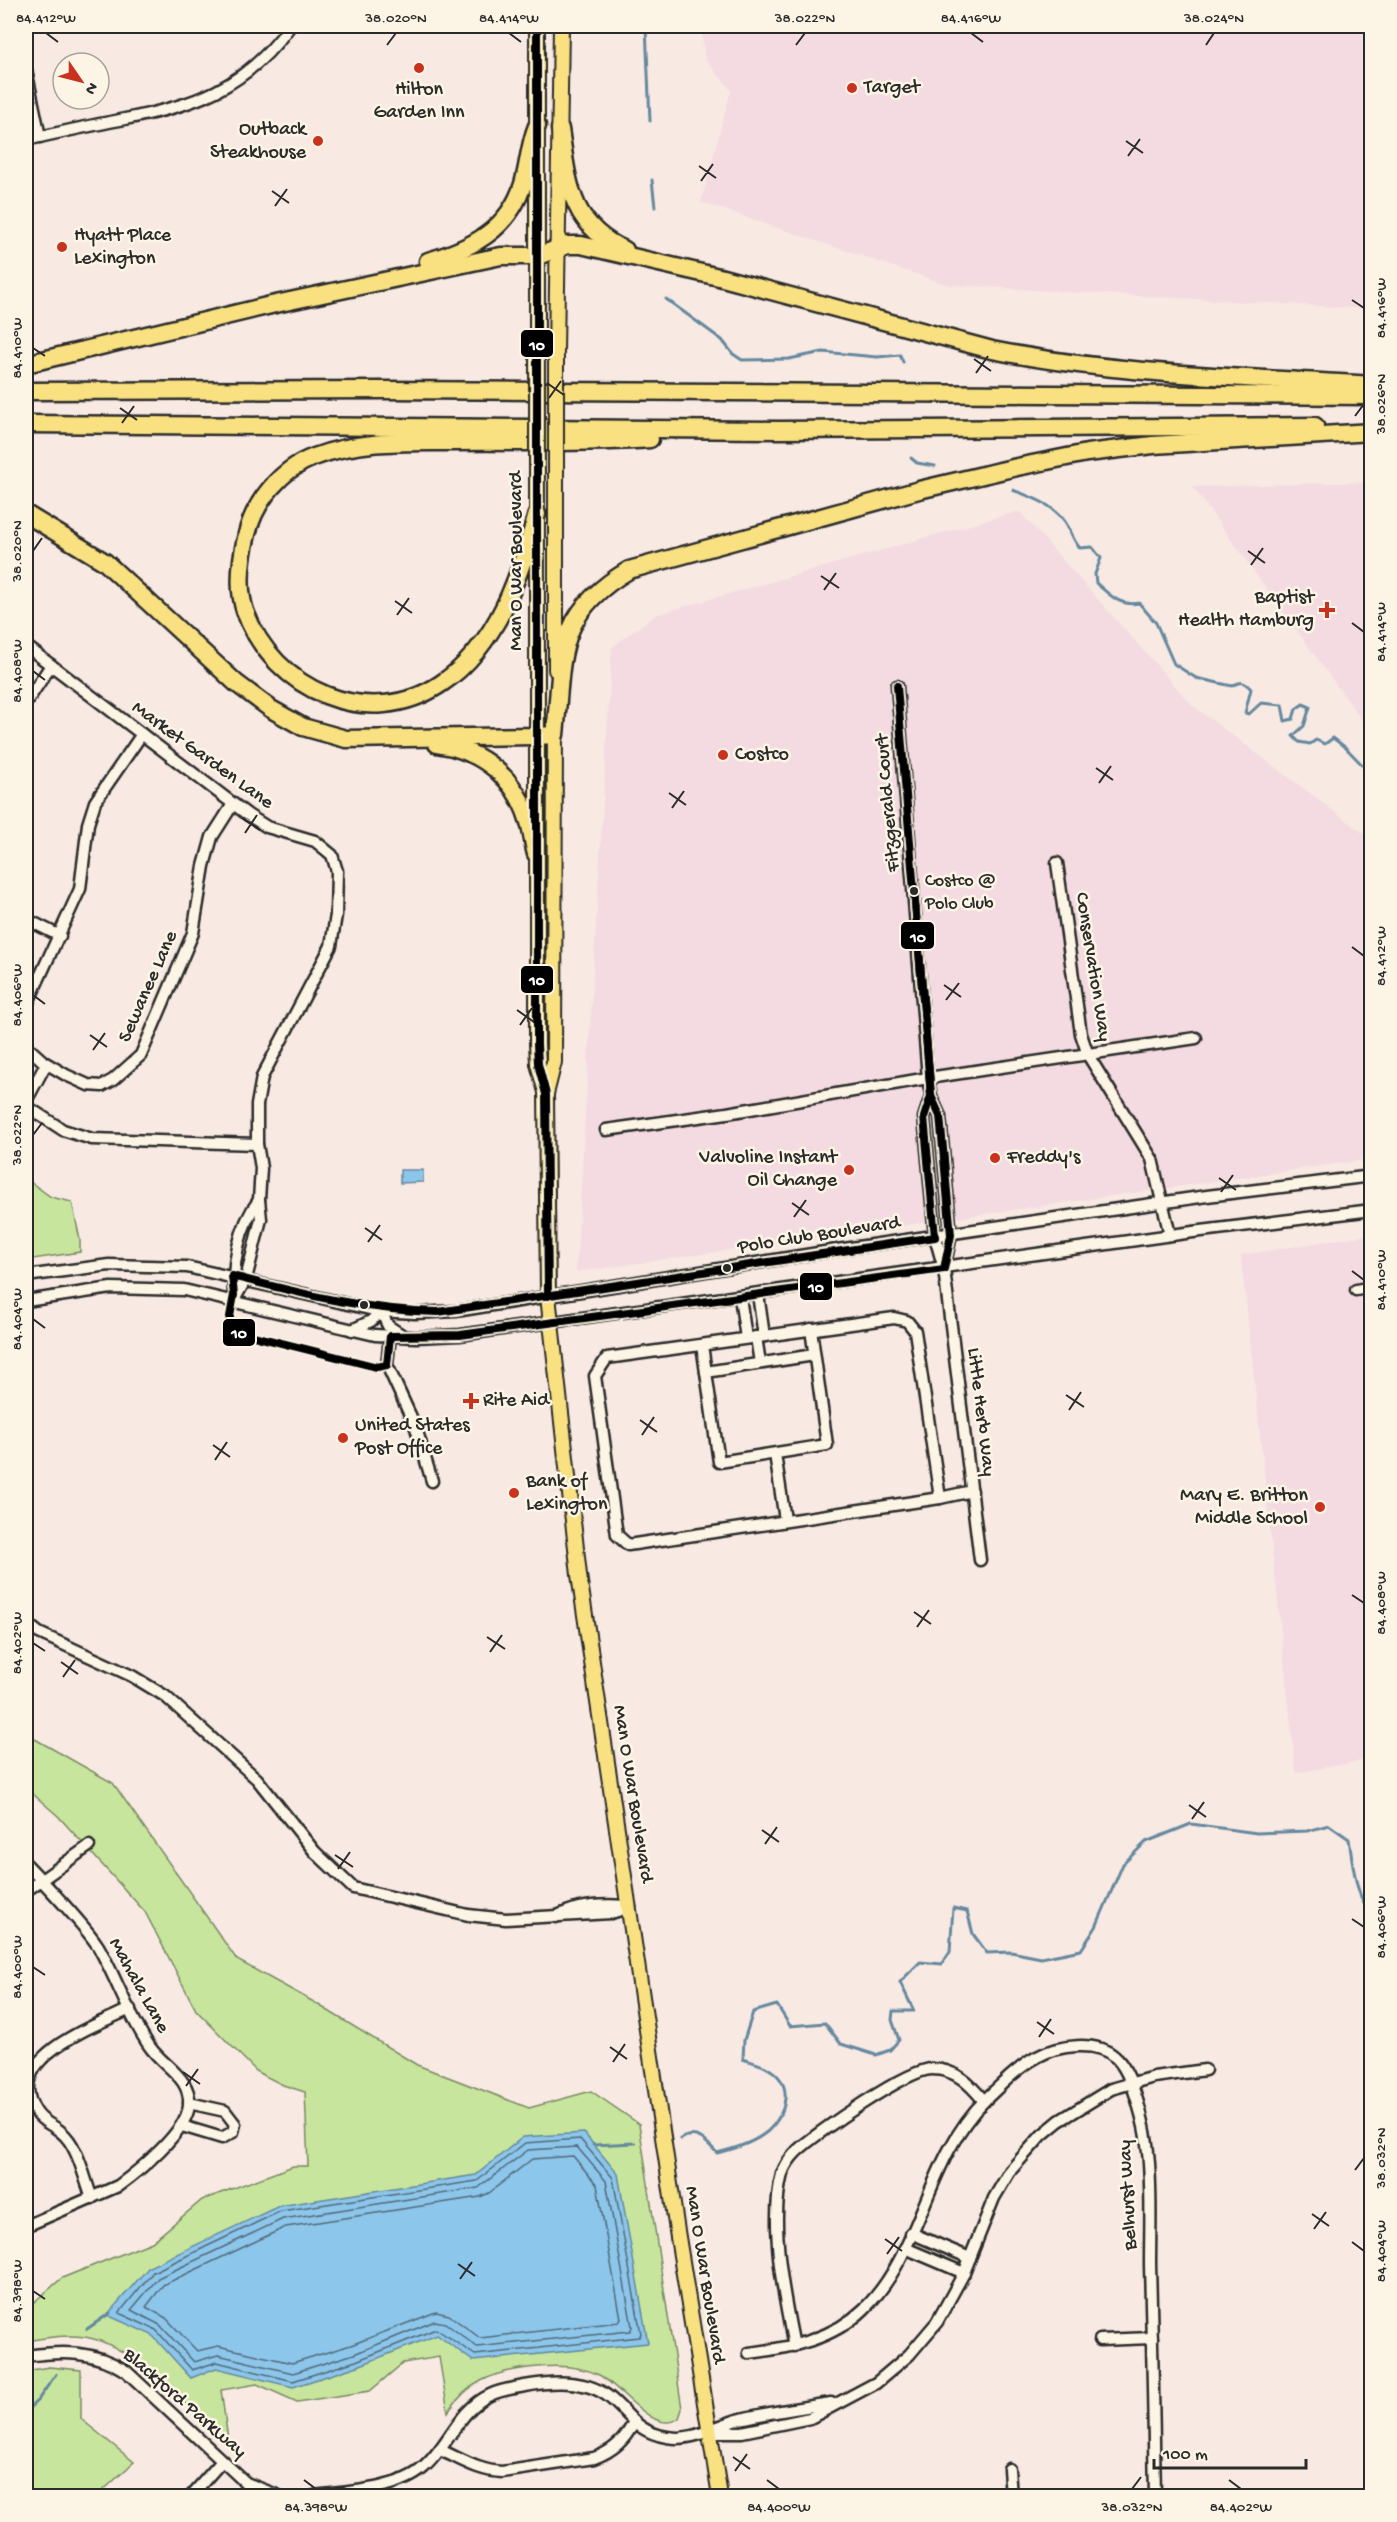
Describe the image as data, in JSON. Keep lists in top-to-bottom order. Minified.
{"streets":{"main road":["Man O War Boulevard"],"street":["Market Garden Lane","Fitzgerald Court","Conservation Way","Sewanee Lane","Polo Club Boulevard","Little Herb Way","Mahala Lane","Belhurst Way","Blackford Parkway"]},"crossings":[["Man O War Boulevard","Polo Club Boulevard"],["Market Garden Lane","Sewanee Lane"],["Market Garden Lane","Polo Club Boulevard"],["Fitzgerald Court","Polo Club Boulevard"],["Fitzgerald Court","Little Herb Way"],["Conservation Way","Polo Club Boulevard"]],"places":{"other":["Hilton Garden Inn","Target","Outback Steakhouse","Hyatt Place Lexington","Costco","Costco @ Polo Club","Freddy's","Valvoline Instant Oil Change","United States Post Office","Bank of Lexington","Mary E. Britton Middle School"],"health":["Baptist Health Hamburg","Rite Aid"]},"lines":["transit line 10"],"scale_bar":"100 m","north":"bottom right","coordinates":["84.412°W","38.020°N","84.414°W","38.022°N","84.416°W","38.024°N","84.410°W","38.026°N","84.408°W","84.406°W","84.404°W","84.402°W","84.400°W","38.032°N","84.398°W"]}
